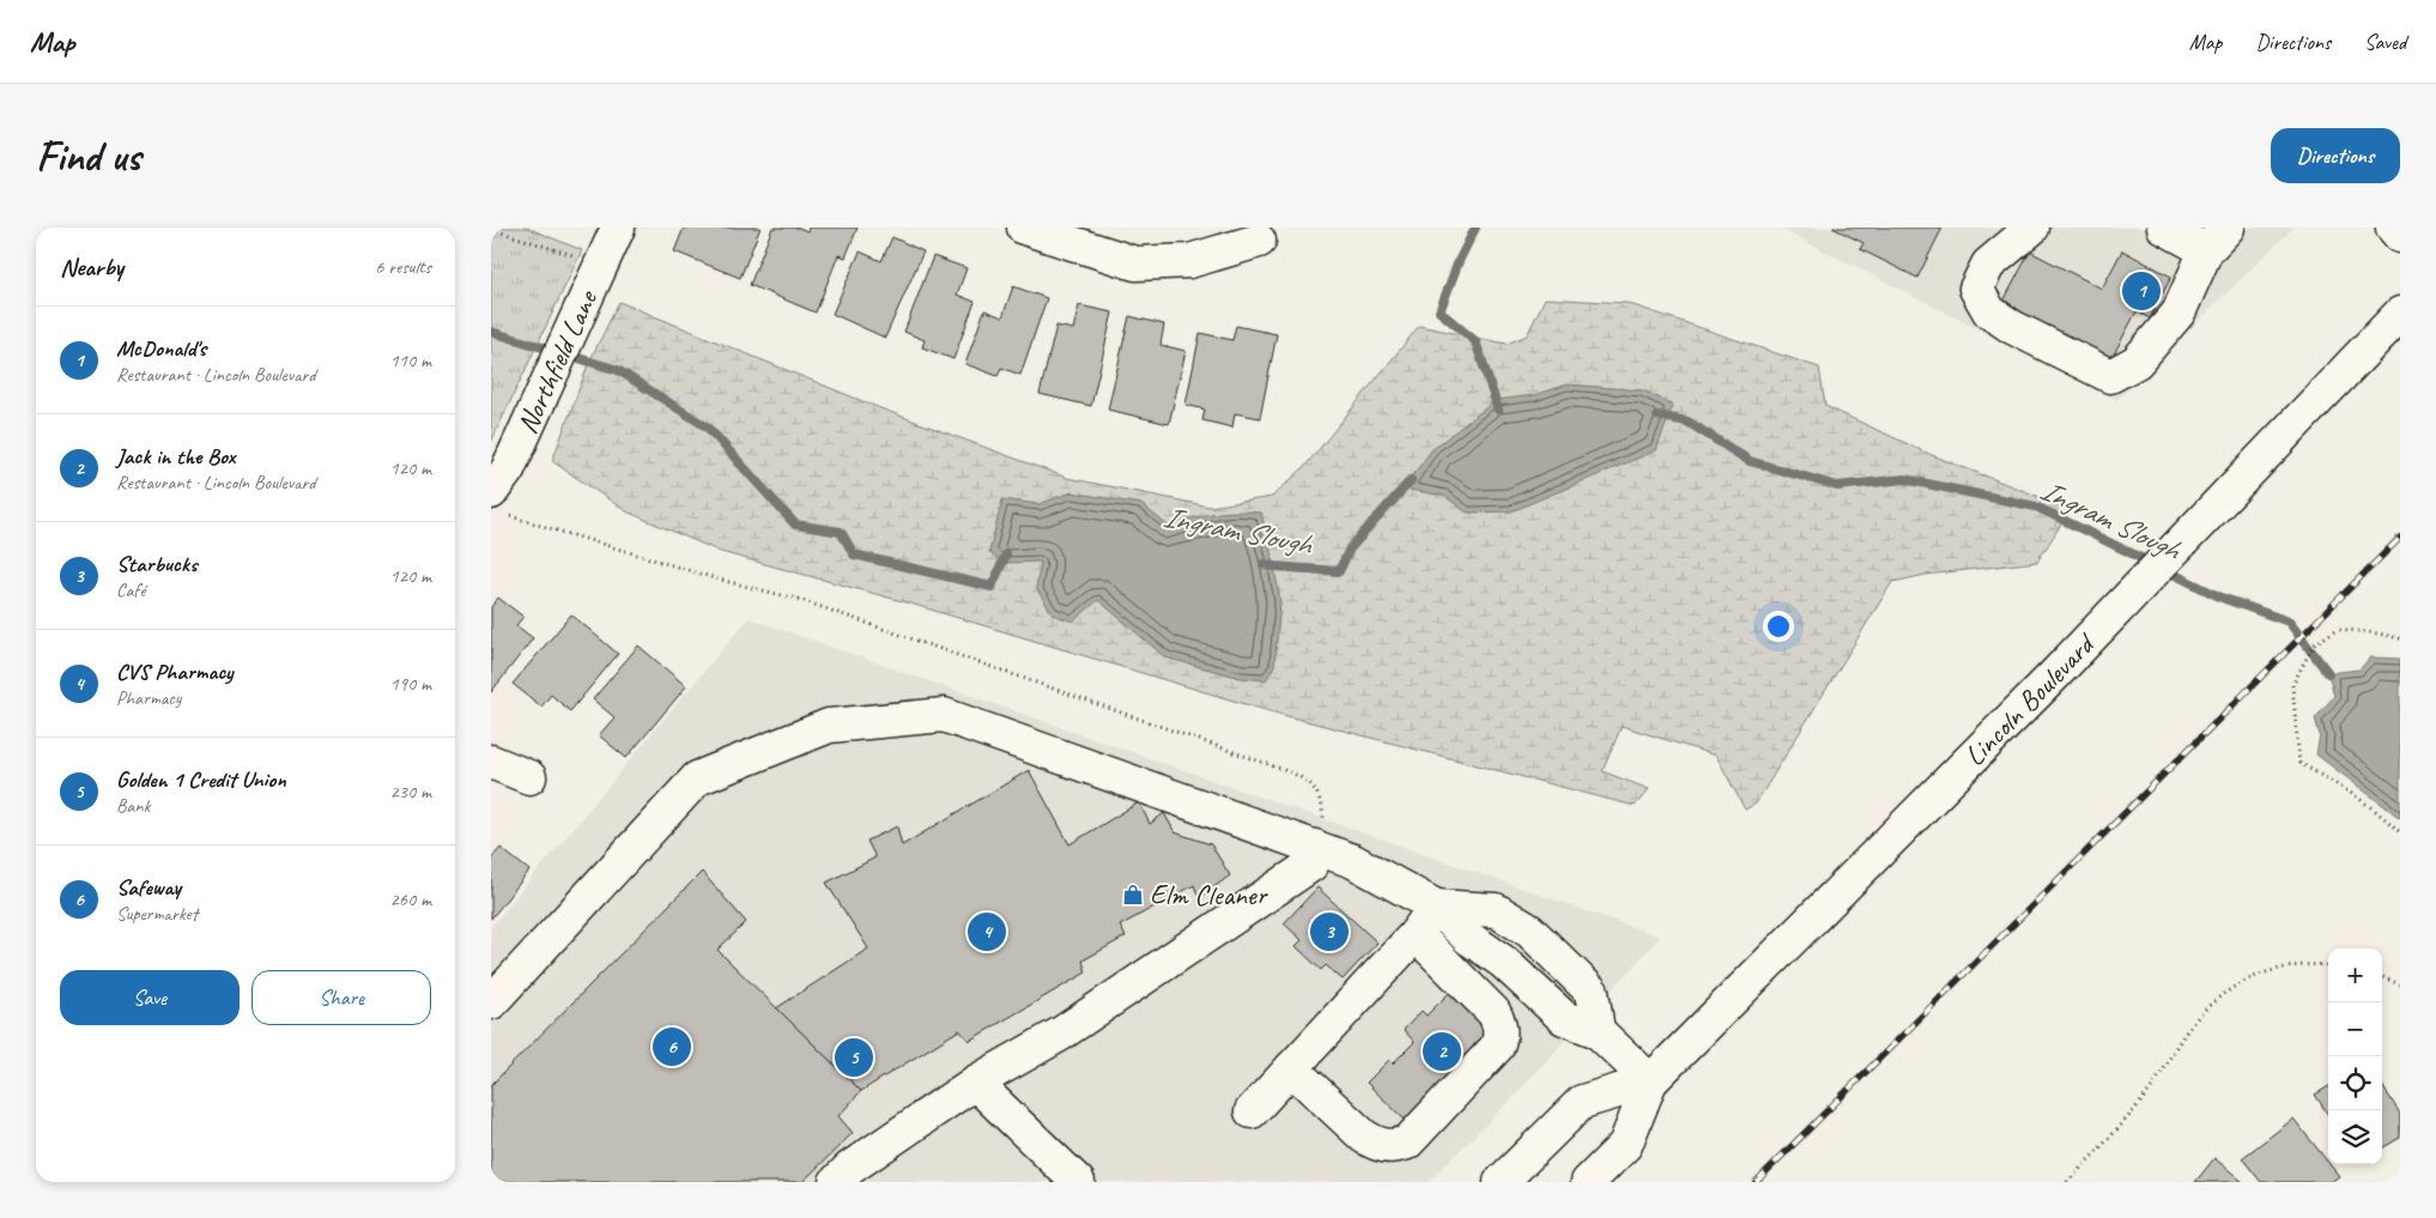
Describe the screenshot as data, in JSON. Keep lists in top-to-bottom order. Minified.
{"streets":{"main road":["Northfield Lane","Lincoln Boulevard"]},"water":["Ingram Slough"],"places":{"shop":["Elm Cleaner"]},"page":{"header":"Map","nav":["Map","Directions","Saved"],"buttons":["Directions",["Save","Share"]],"title":"Find us","heading":["Nearby","6 results"],"pins":["1","3","4","6","2","5"],"list":[{"mark":"1","name":"McDonald's","note":"Restaurant · Lincoln Boulevard","value":"110 m"},{"mark":"2","name":"Jack in the Box","note":"Restaurant · Lincoln Boulevard","value":"120 m"},{"mark":"3","name":"Starbucks","note":"Café","value":"120 m"},{"mark":"4","name":"CVS Pharmacy","note":"Pharmacy","value":"190 m"},{"mark":"5","name":"Golden 1 Credit Union","note":"Bank","value":"230 m"},{"mark":"6","name":"Safeway","note":"Supermarket","value":"260 m"}],"map_buttons":["+","−"]}}
